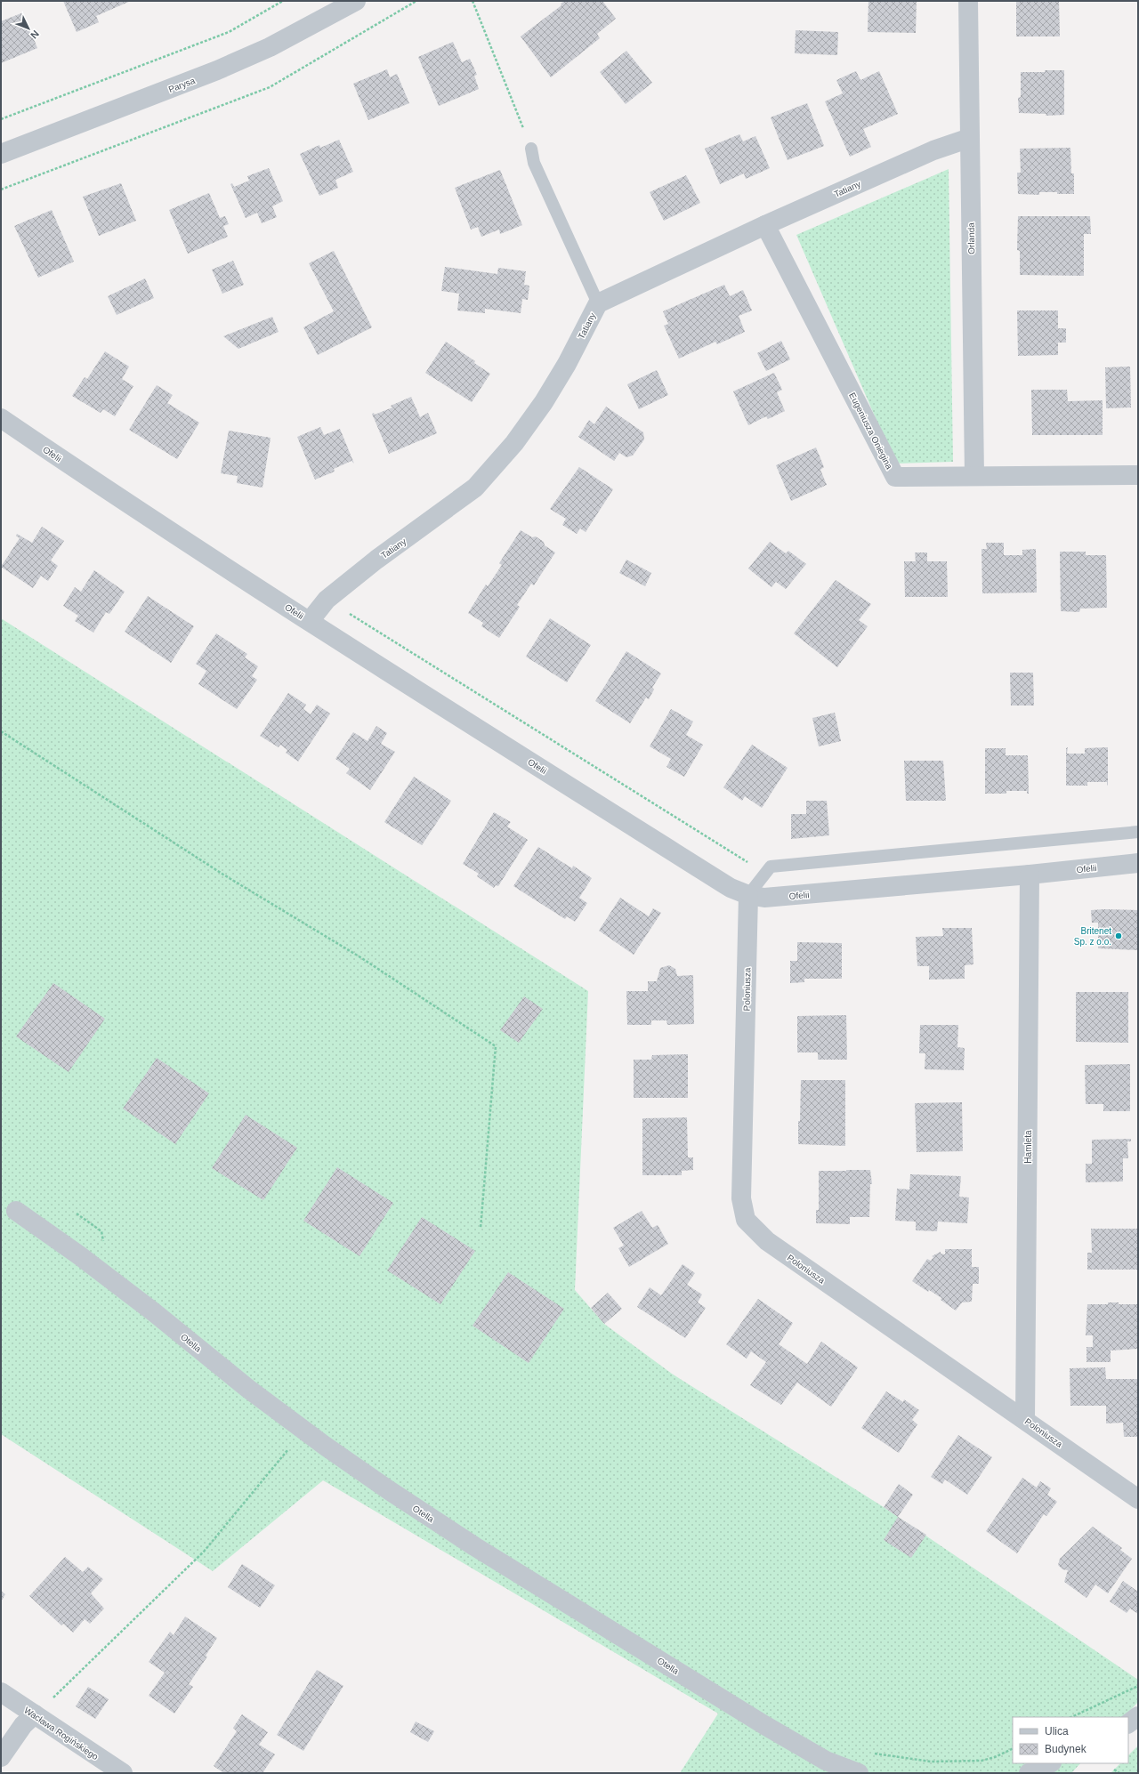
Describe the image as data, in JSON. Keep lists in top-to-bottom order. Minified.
{"streets":{"street":["Parysa","Tatiany","Orlanda","Eugeniusza Oniegina","Ofelii","Poloniusza","Hamleta","Otella","Wacława Rogińskiego"]},"crossings":[["Tatiany","Orlanda"],["Tatiany","Eugeniusza Oniegina"],["Tatiany","Ofelii"],["Orlanda","Eugeniusza Oniegina"],["Ofelii","Poloniusza"],["Ofelii","Hamleta"],["Poloniusza","Hamleta"]],"places":["Britenet Sp. z o.o."],"legend":["Ulica","Budynek"],"north":"bottom right"}
